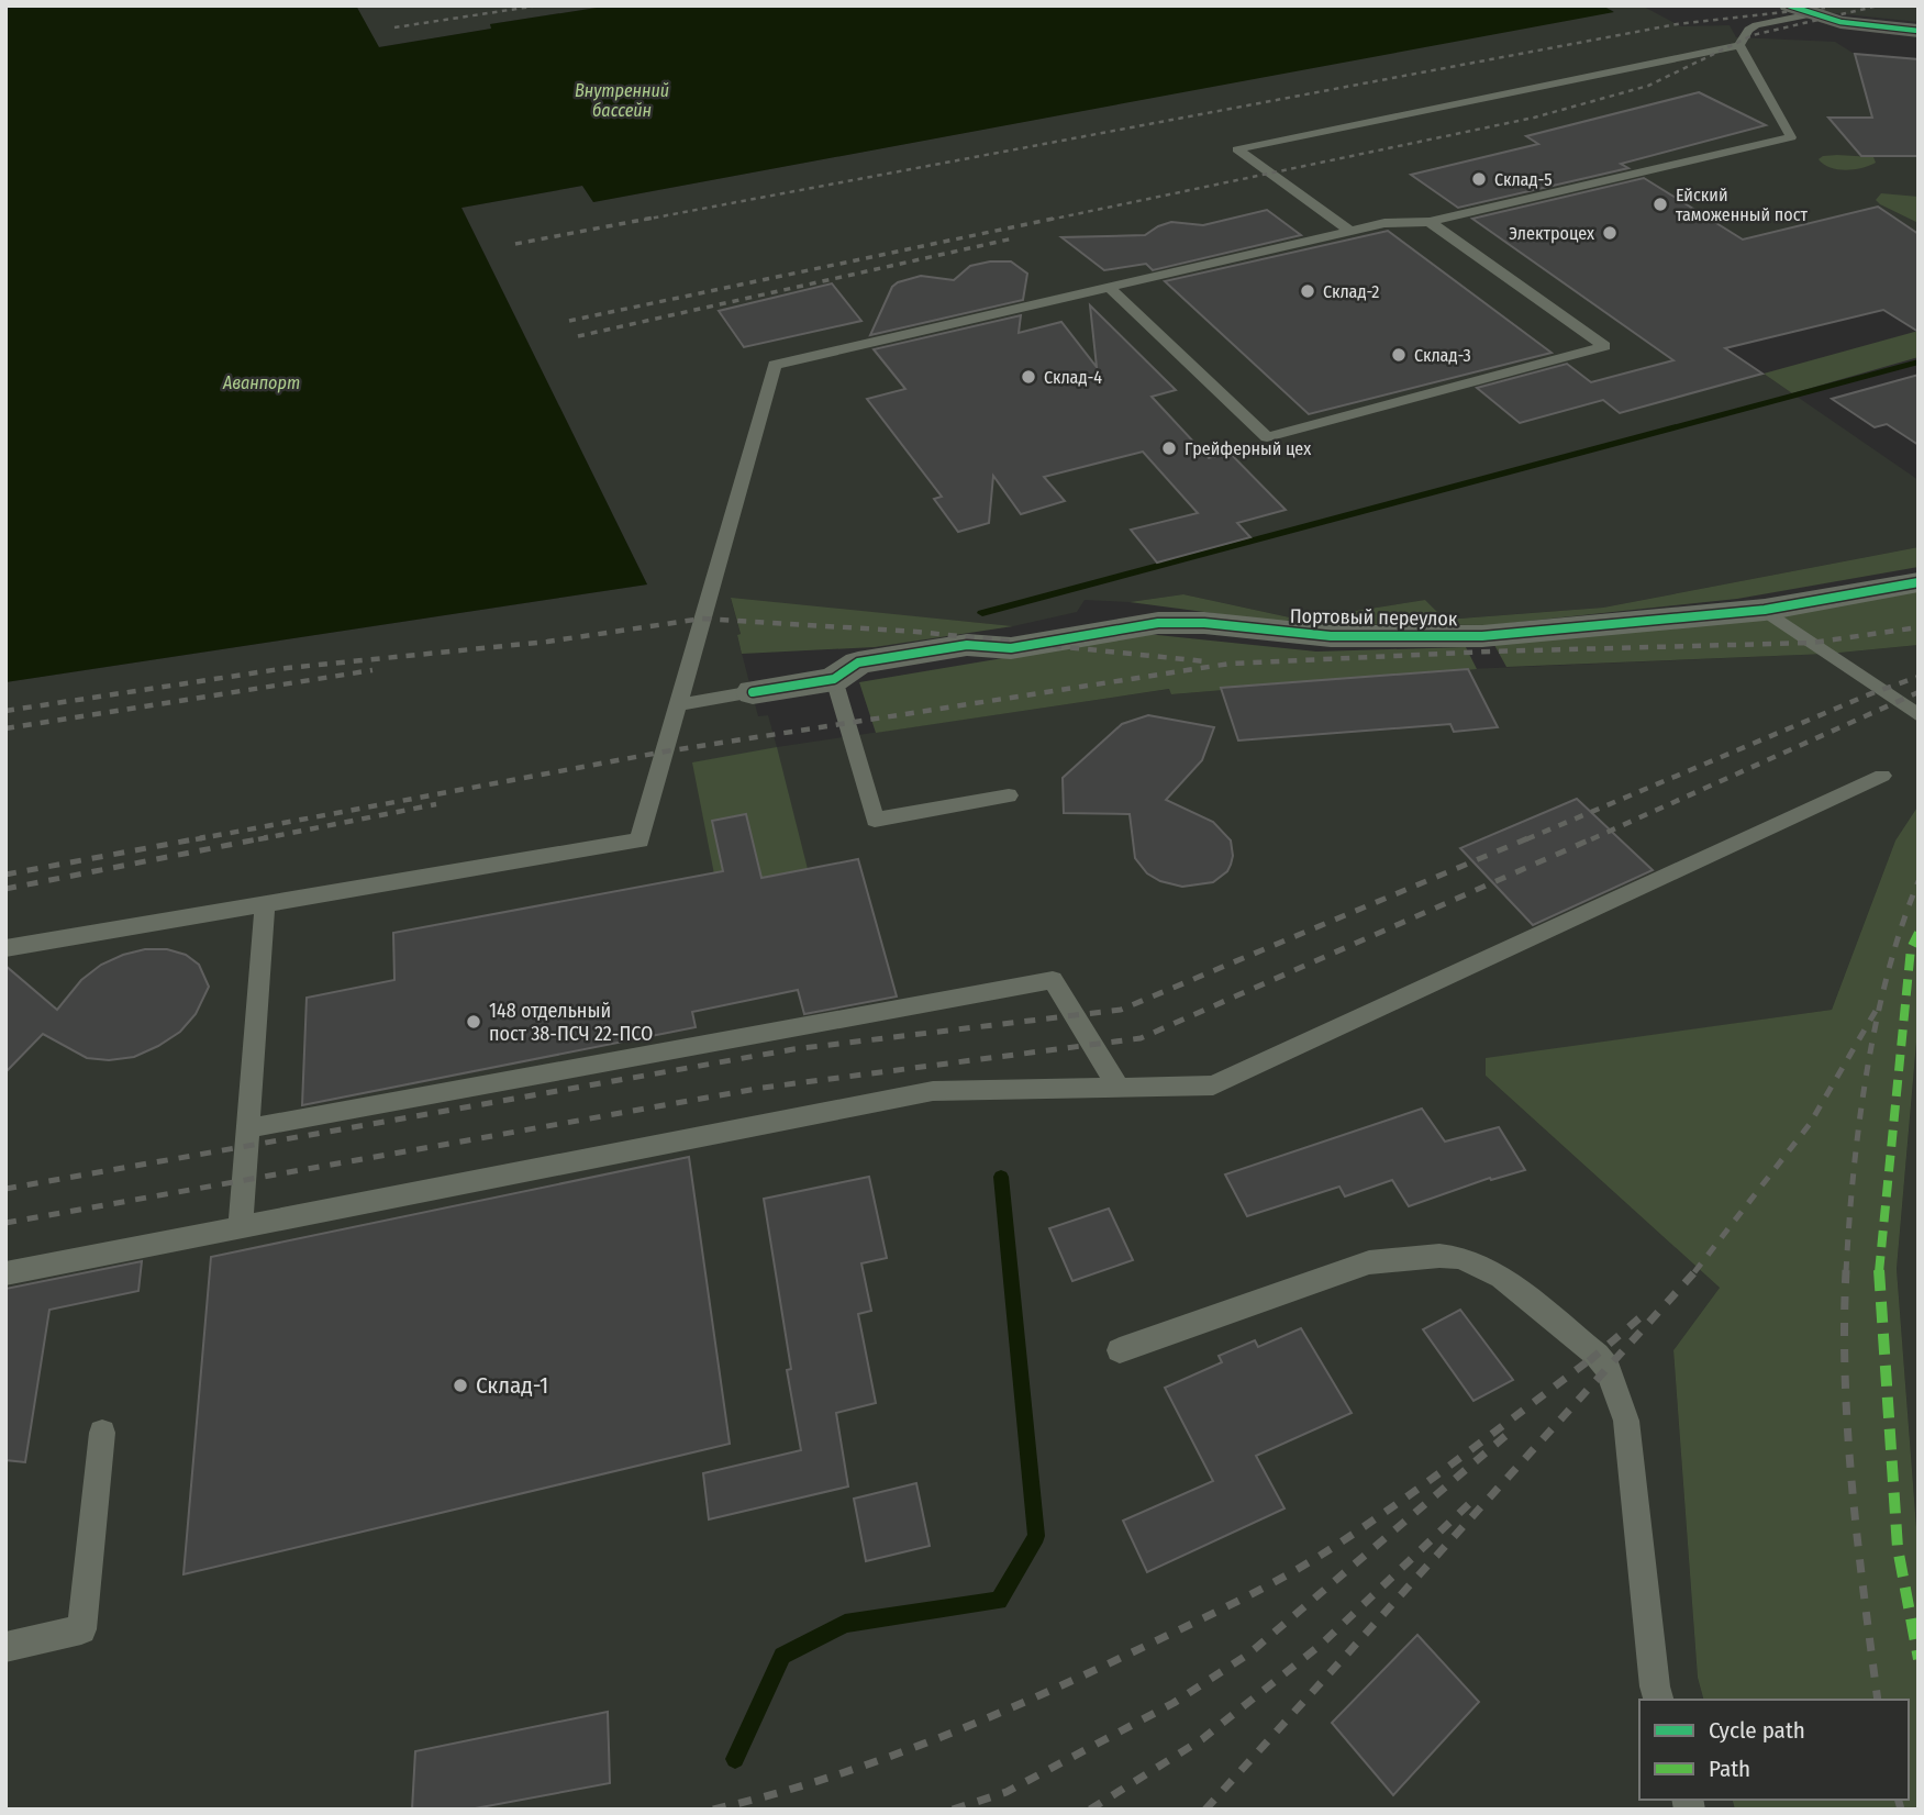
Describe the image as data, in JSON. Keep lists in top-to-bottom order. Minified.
{"streets":{"street":["Портовый переулок"]},"water":["Внутренний бассейн","Аванпорт"],"places":["Склад-5","Ейский таможенный пост","Электроцех","Склад-2","Склад-3","Склад-4","Грейферный цех","148 отдельный пост 38-ПСЧ 22-ПСО","Склад-1"],"legend":["Cycle path","Path"]}
